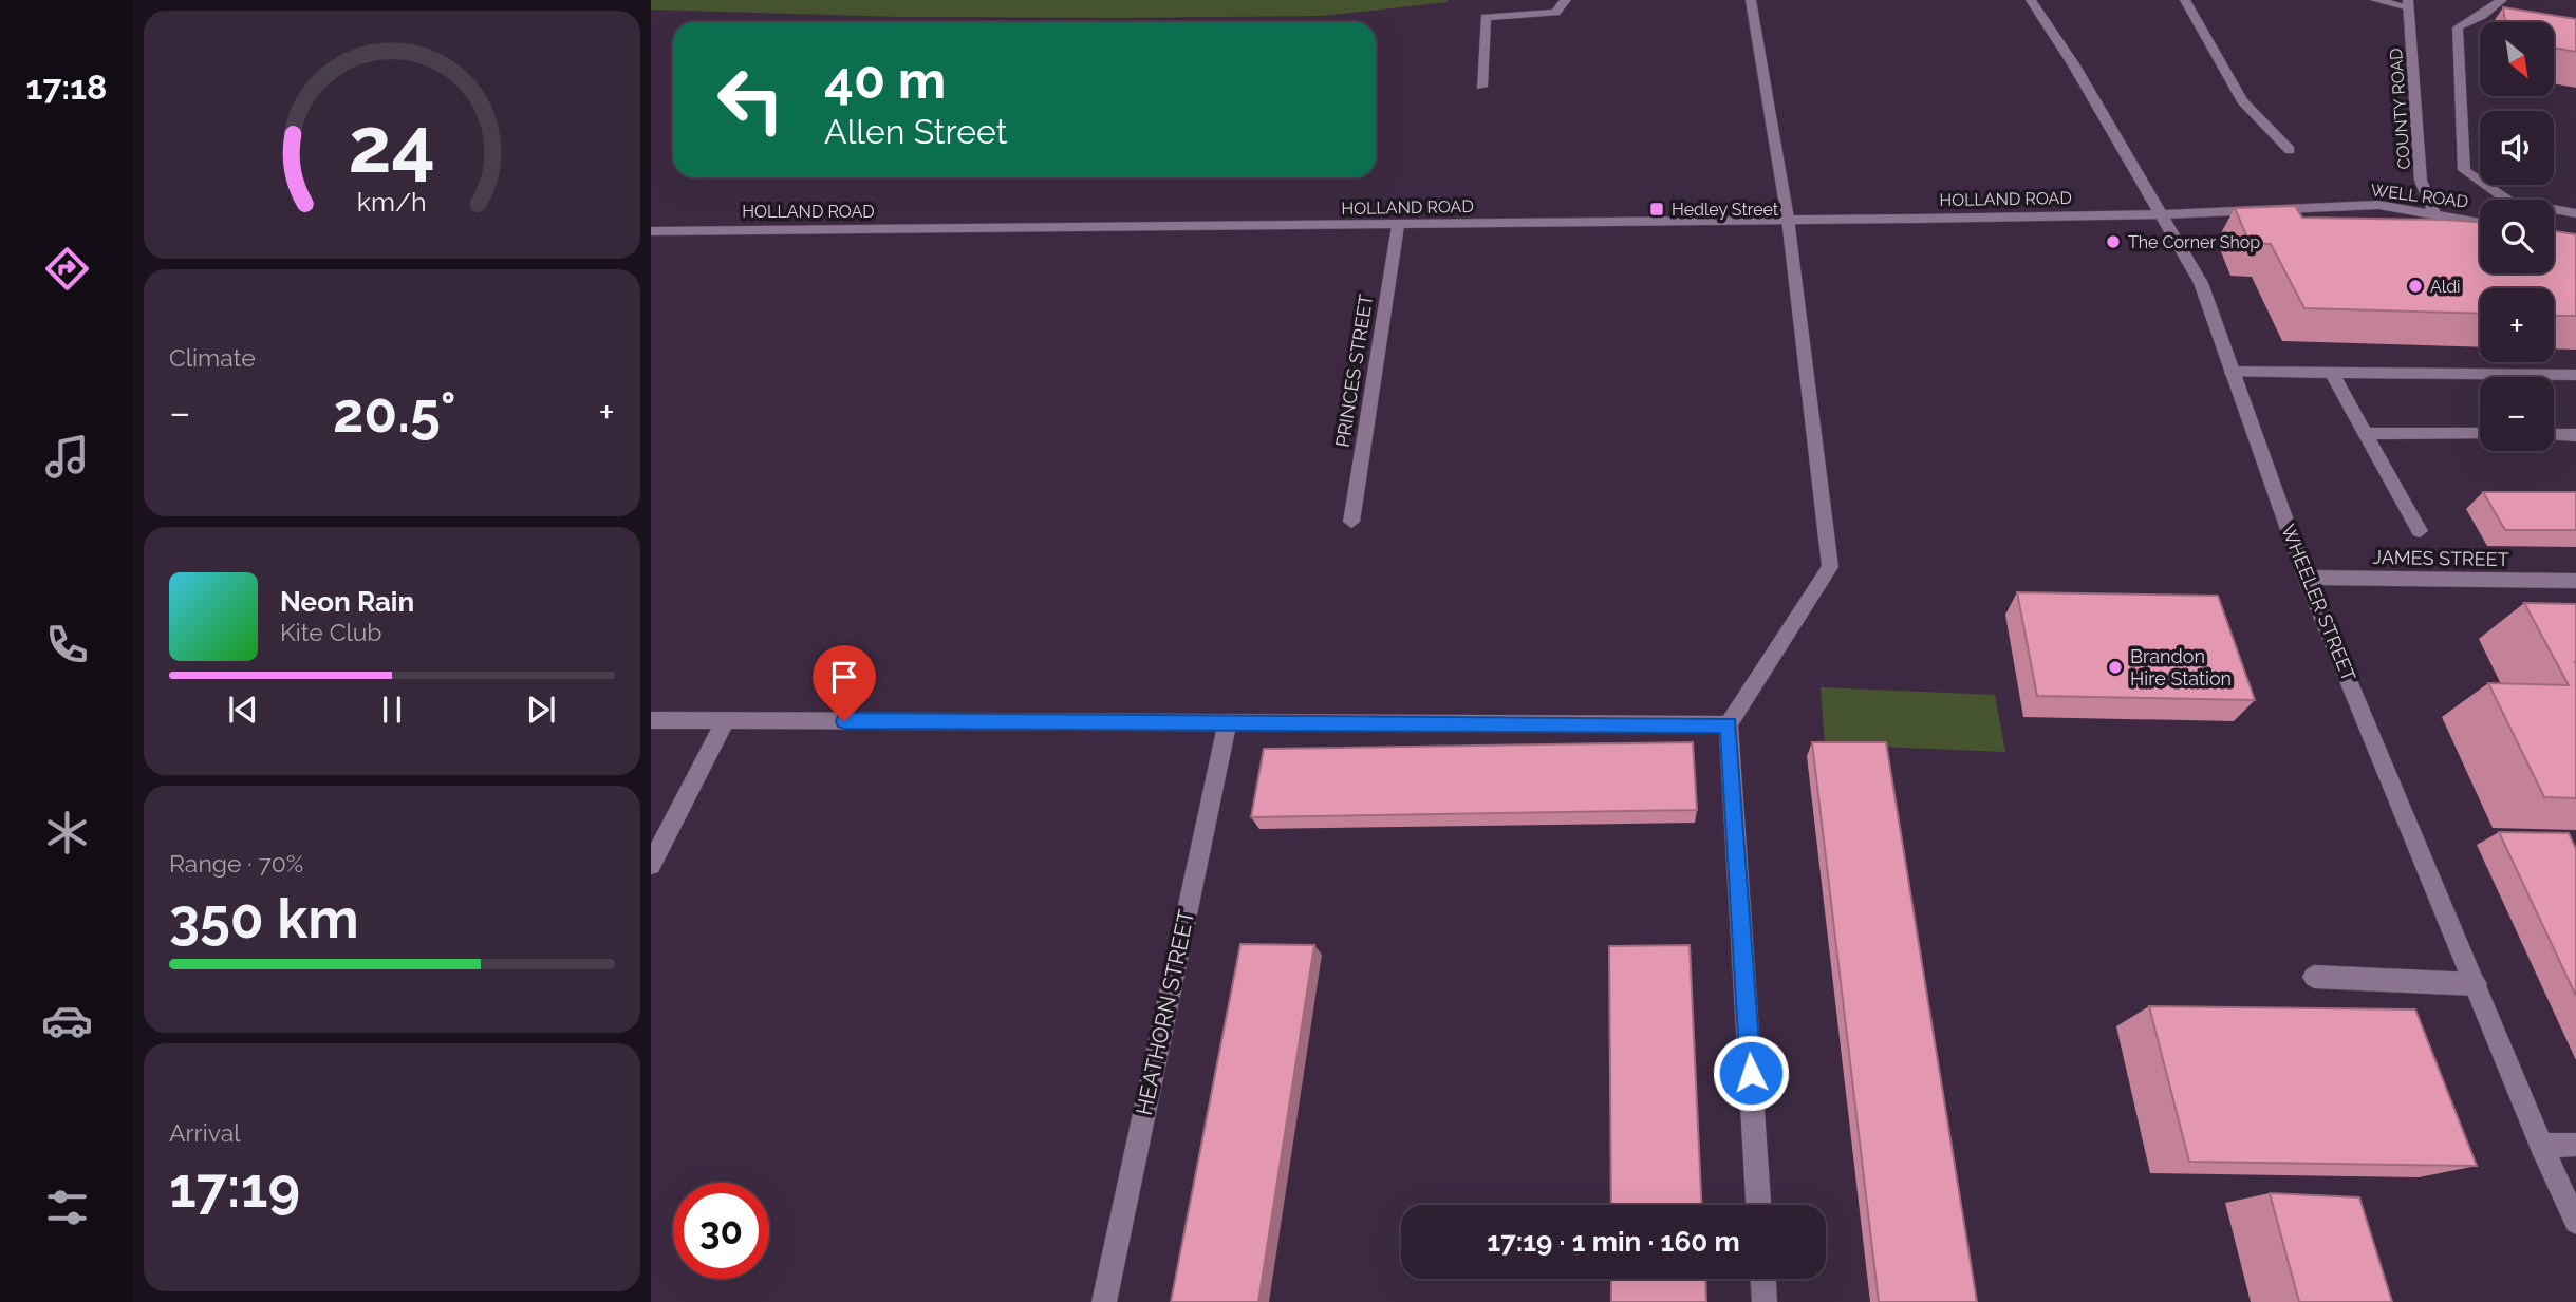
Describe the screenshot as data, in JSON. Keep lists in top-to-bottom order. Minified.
{"streets":{"street":["COUNTY ROAD","WELL ROAD","HOLLAND ROAD","PRINCES STREET","JAMES STREET","WHEELER STREET","HEATHORN STREET"]},"crossings":[["COUNTY ROAD","WELL ROAD"],["WELL ROAD","HOLLAND ROAD"],["WELL ROAD","WHEELER STREET"],["HOLLAND ROAD","PRINCES STREET"],["HOLLAND ROAD","WHEELER STREET"],["JAMES STREET","WHEELER STREET"]],"places":{"transit":["Hedley Street"],"other":["The Corner Shop","Aldi","Brandon Hire Station"]},"north":"bottom right","page":{"tabs":"17:18","map_buttons":["+","−"],"turn":["40 m","Allen Street"],"tile":["Climate",["Range · 70%","350 km"],["Arrival","17:19"]],"heat":["−","20.5°","+"],"song":["Neon Rain","Kite Club"],"limit":"30","trip":"17:19 · 1 min · 160 m","gauge":["24","km/h"]}}
